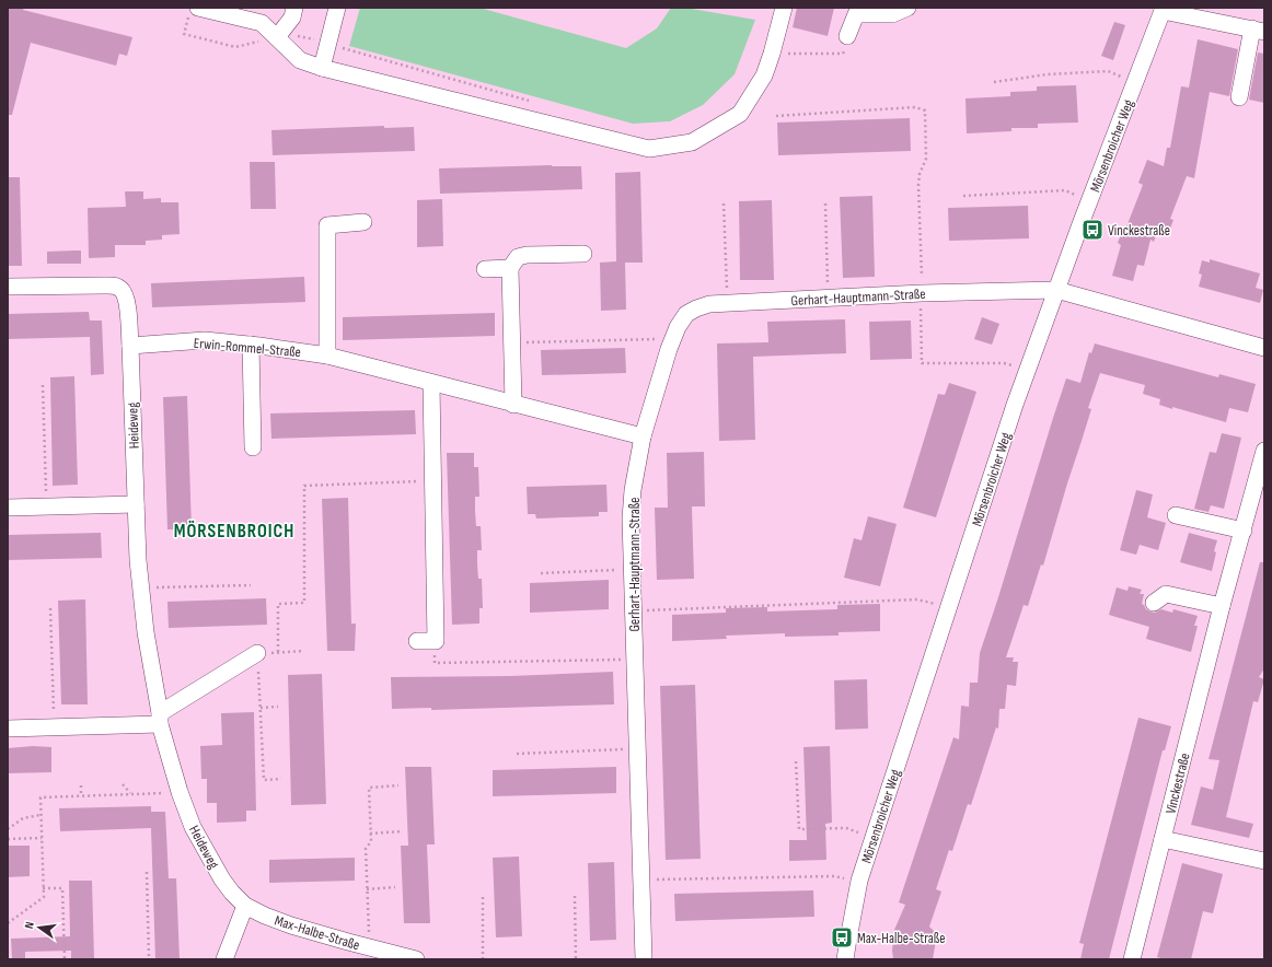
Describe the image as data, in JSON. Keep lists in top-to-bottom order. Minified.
{"streets":{"street":["Mörsenbroicher Weg","Gerhart-Hauptmann-Straße","Erwin-Rommel-Straße","Heideweg","Vinckestraße","Max-Halbe-Straße"]},"crossings":[["Mörsenbroicher Weg","Gerhart-Hauptmann-Straße"],["Gerhart-Hauptmann-Straße","Erwin-Rommel-Straße"],["Erwin-Rommel-Straße","Heideweg"],["Heideweg","Max-Halbe-Straße"]],"districts":["MÖRSENBROICH"],"places":{"bus stop":["Vinckestraße","Max-Halbe-Straße"]},"north":"left"}
